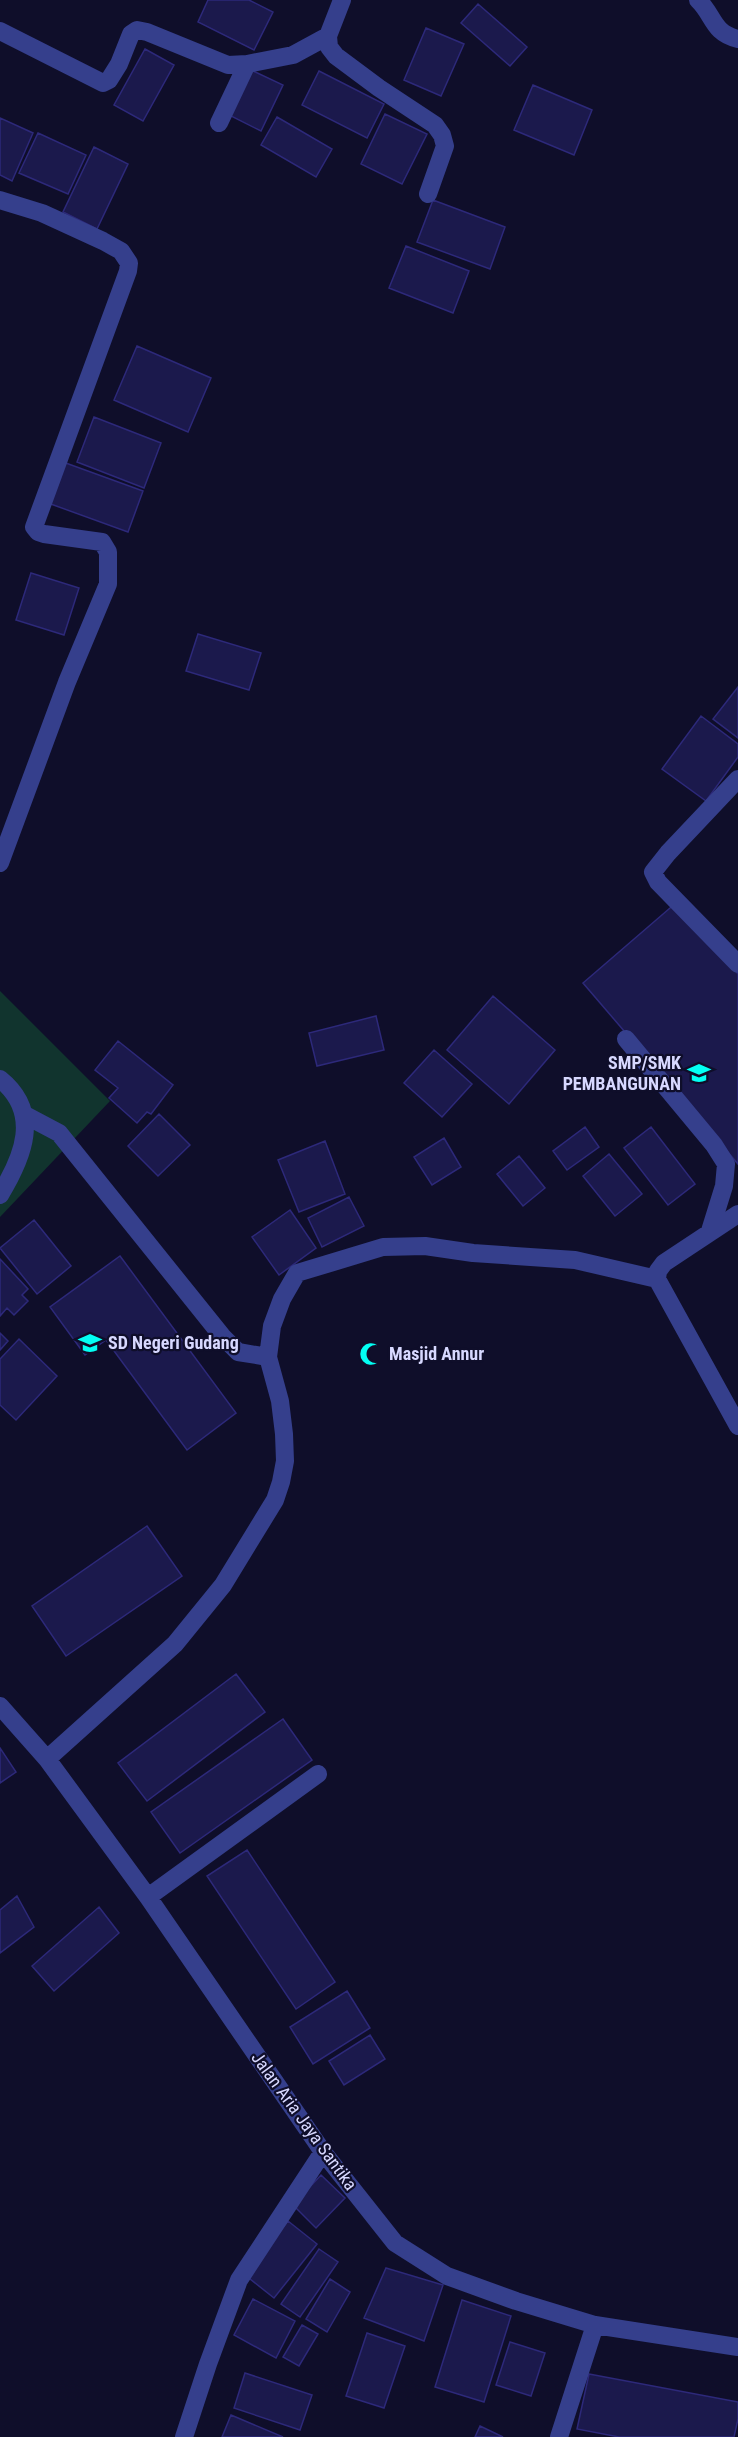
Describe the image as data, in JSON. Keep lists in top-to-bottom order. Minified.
{"streets":{"street":["Jalan Aria Jaya Santika"]},"places":{"school or university":["SMP/SMK PEMBANGUNAN","SD Negeri Gudang"],"mosque":["Masjid Annur"]}}
